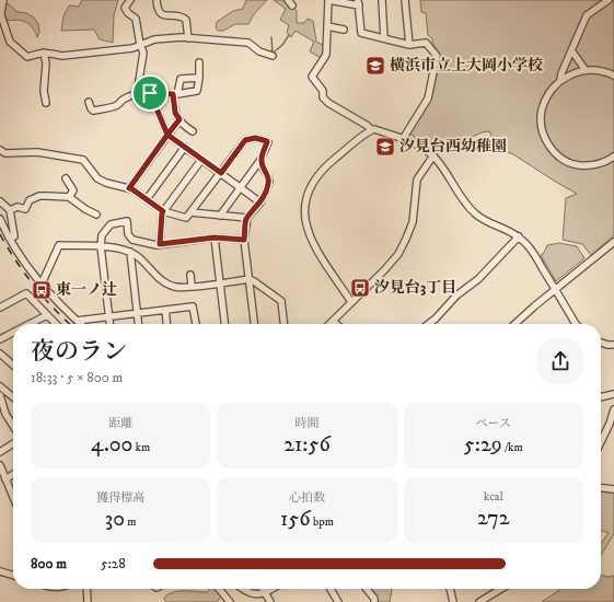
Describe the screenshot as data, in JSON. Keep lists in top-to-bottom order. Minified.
{"places":{"school or university":["横浜市立上大岡小学校","汐見台西幼稚園"],"bus stop":["汐見台3丁目","東一ノ辻"]},"page":{"heading":["夜のラン","18:33 · 5 × 800 m"],"stats":[["距離","4.00 km"],["時間","21:56"],["ペース","5:29 /km"],["獲得標高","30 m"],["心拍数","156 bpm"],["kcal","272"]],"list":[{"name":"800 m","note":"5:28"}]}}
